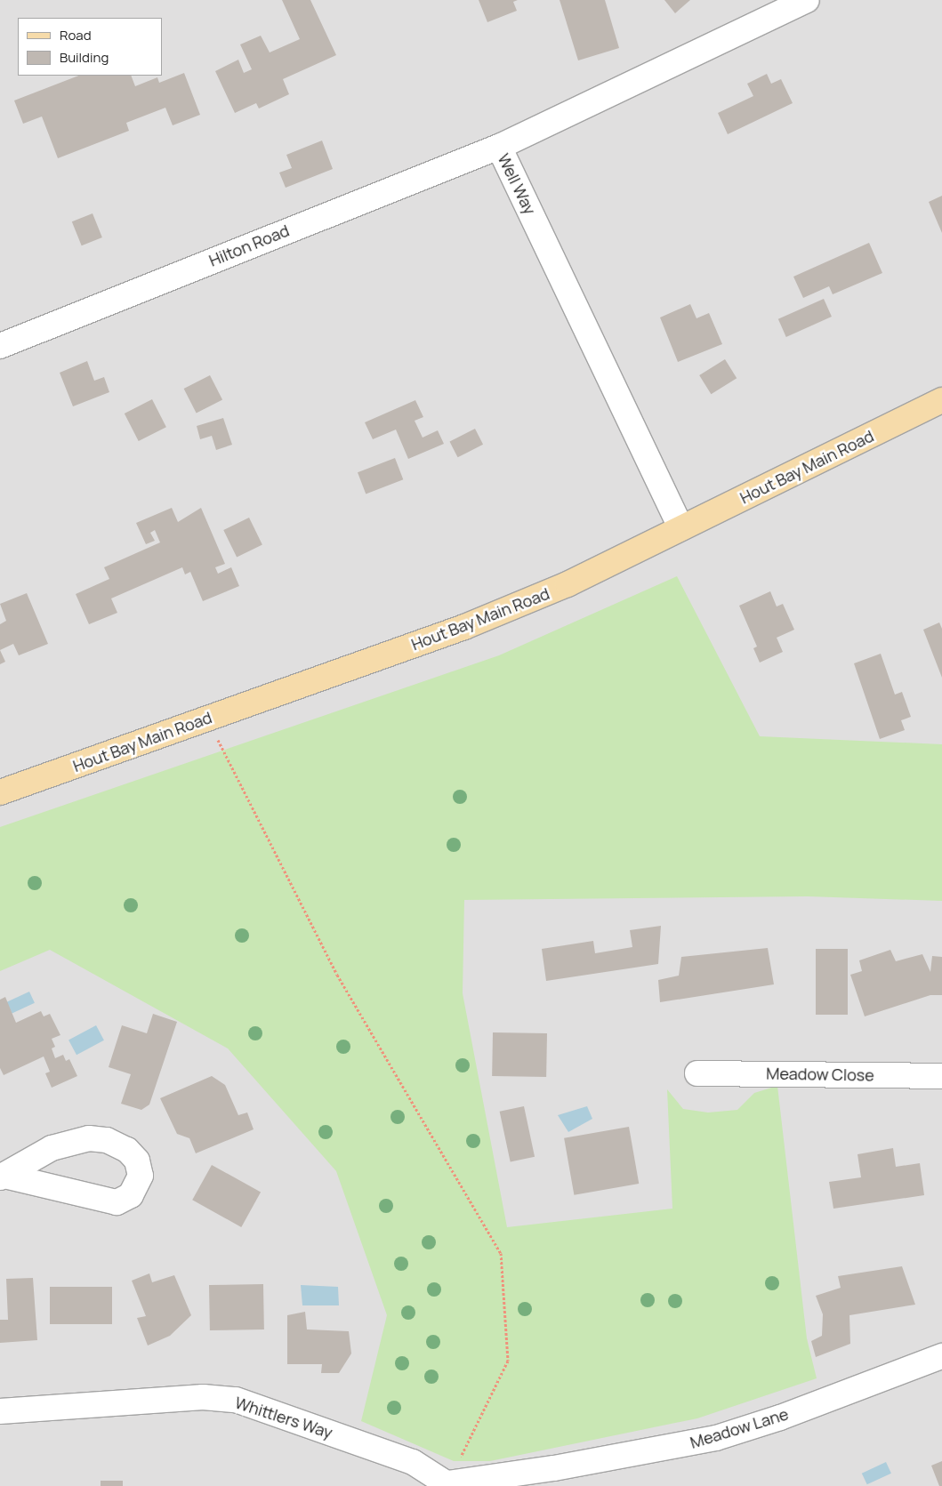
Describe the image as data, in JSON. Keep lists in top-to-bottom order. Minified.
{"streets":{"main road":["Hout Bay Main Road"],"street":["Well Way","Hilton Road","Meadow Close","Whittlers Way","Meadow Lane"]},"crossings":[["Well Way","Hilton Road"],["Well Way","Hout Bay Main Road"],["Whittlers Way","Meadow Lane"]],"legend":["Road","Building"]}
